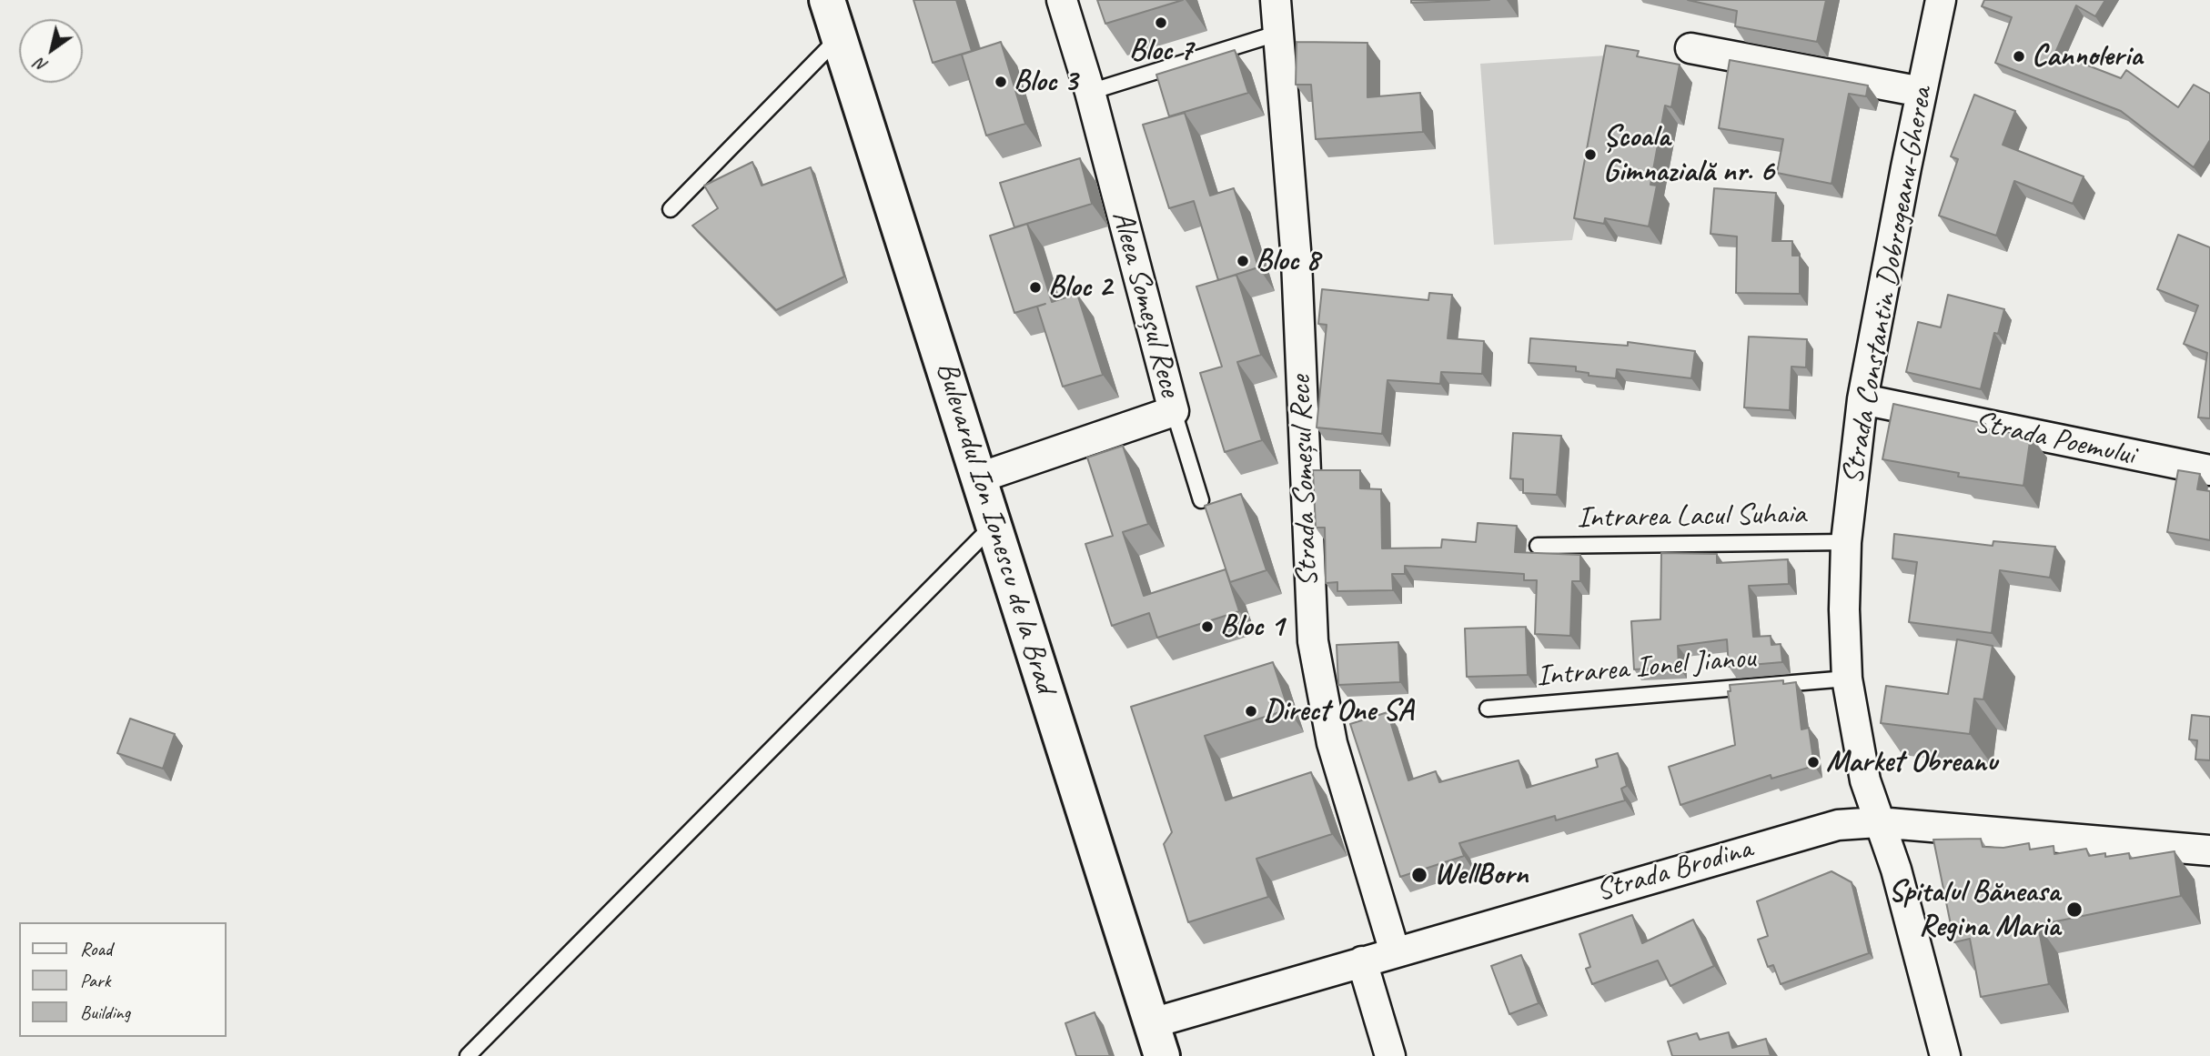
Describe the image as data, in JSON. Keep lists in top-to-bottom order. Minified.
{"streets":{"main road":["Bulevardul Ion Ionescu de la Brad"],"street":["Strada Constantin Dobrogeanu-Gherea","Aleea Someșul Rece","Strada Poemului","Strada Someșul Rece","Strada Brodina"],"lane":["Intrarea Lacul Suhaia","Intrarea Ionel Jianou"]},"crossings":[["Strada Constantin Dobrogeanu-Gherea","Strada Poemului"],["Strada Constantin Dobrogeanu-Gherea","Intrarea Lacul Suhaia"],["Strada Constantin Dobrogeanu-Gherea","Intrarea Ionel Jianou"],["Strada Constantin Dobrogeanu-Gherea","Strada Brodina"],["Aleea Someșul Rece","Bulevardul Ion Ionescu de la Brad"],["Strada Someșul Rece","Strada Brodina"],["Bulevardul Ion Ionescu de la Brad","Strada Brodina"]],"places":["Bloc 7","Cannoleria","Bloc 3","Școala Gimnazială nr. 6","Bloc 8","Bloc 2","Bloc 1","Direct One SA","Market Obreanu","WellBorn","Spitalul Băneasa Regina Maria"],"legend":["Road","Park","Building"],"north":"bottom left"}
